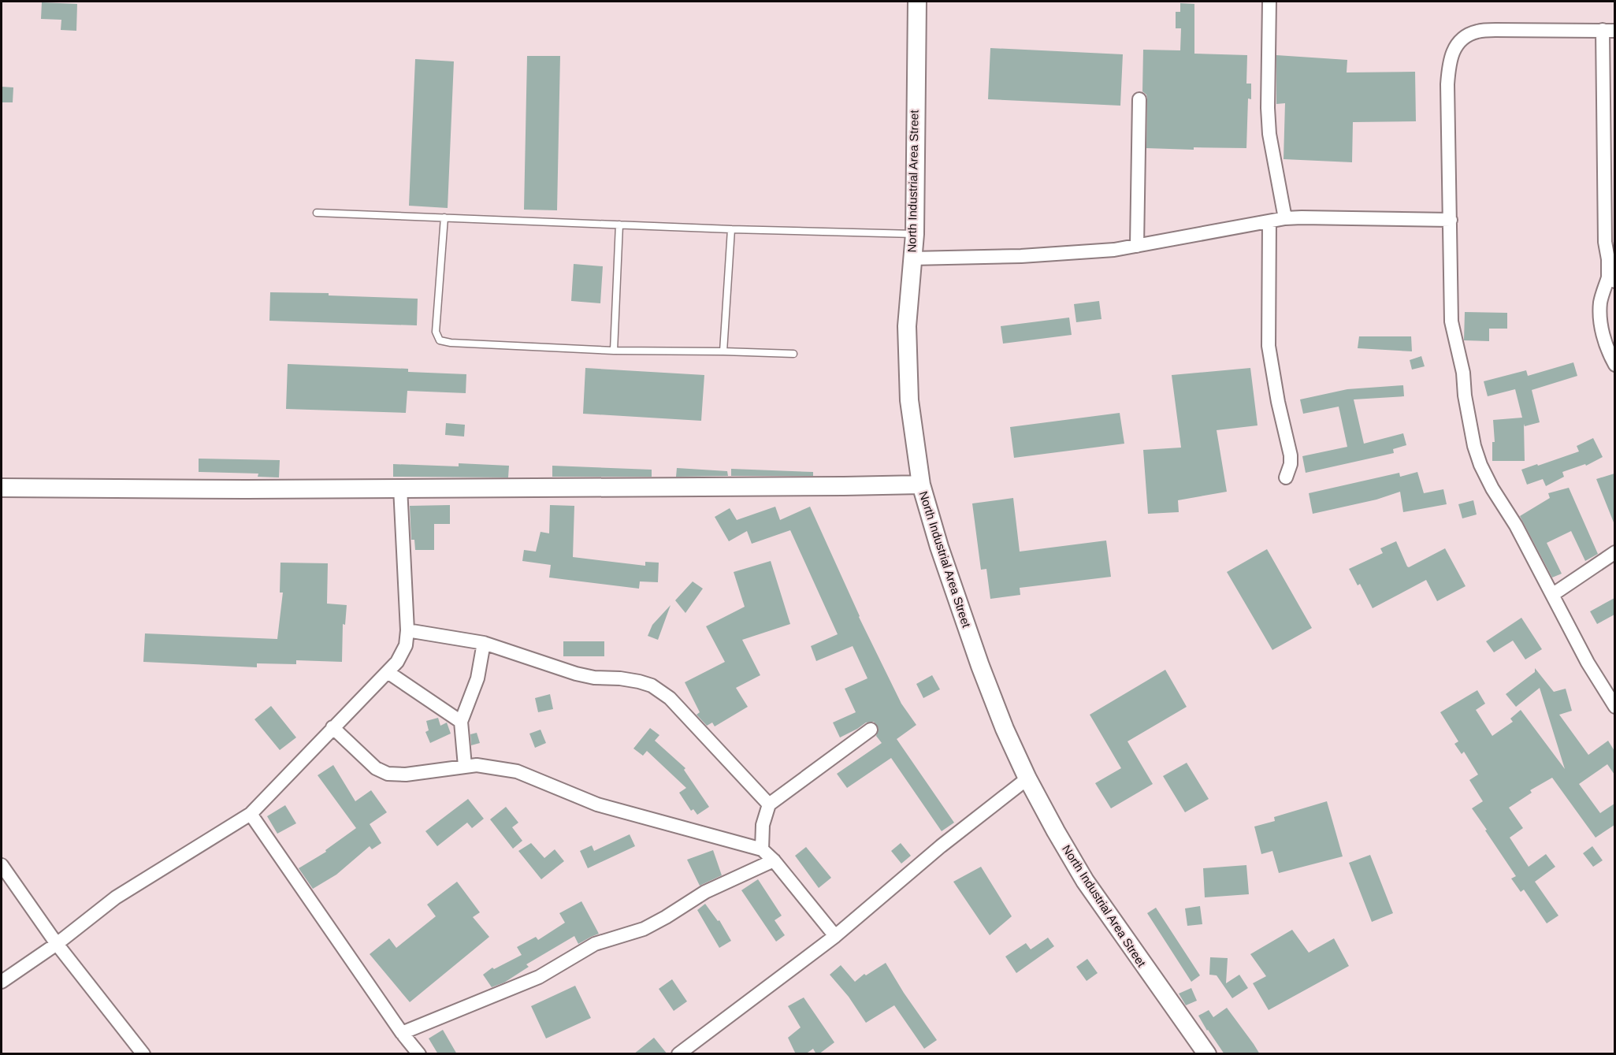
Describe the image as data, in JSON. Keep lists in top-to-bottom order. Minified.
{"streets":{"main road":["North Industrial Area Street"]}}
